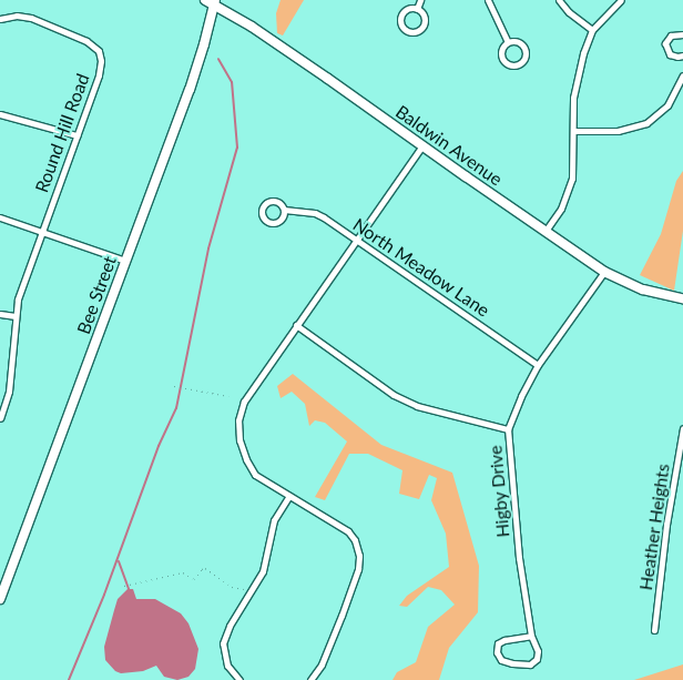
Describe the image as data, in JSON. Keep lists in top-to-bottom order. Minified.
{"streets":{"street":["Round Hill Road","Baldwin Avenue","North Meadow Lane","Bee Street","Higby Drive","Heather Heights"]},"crossings":[["Baldwin Avenue","Bee Street"],["Baldwin Avenue","Higby Drive"],["North Meadow Lane","Higby Drive"]]}
